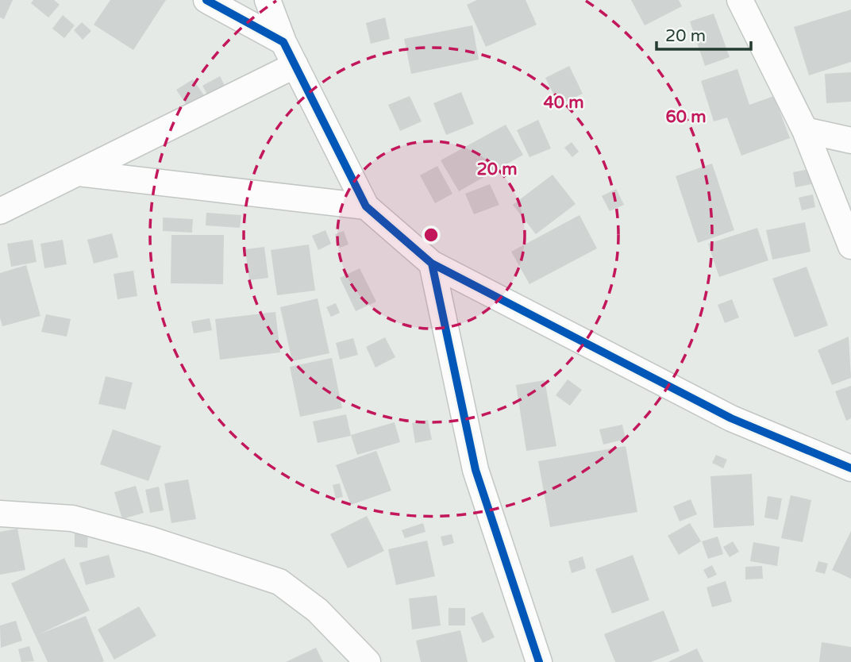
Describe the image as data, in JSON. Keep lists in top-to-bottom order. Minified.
{"scale_bar":"20 m","rings":["40 m","60 m","20 m"]}
